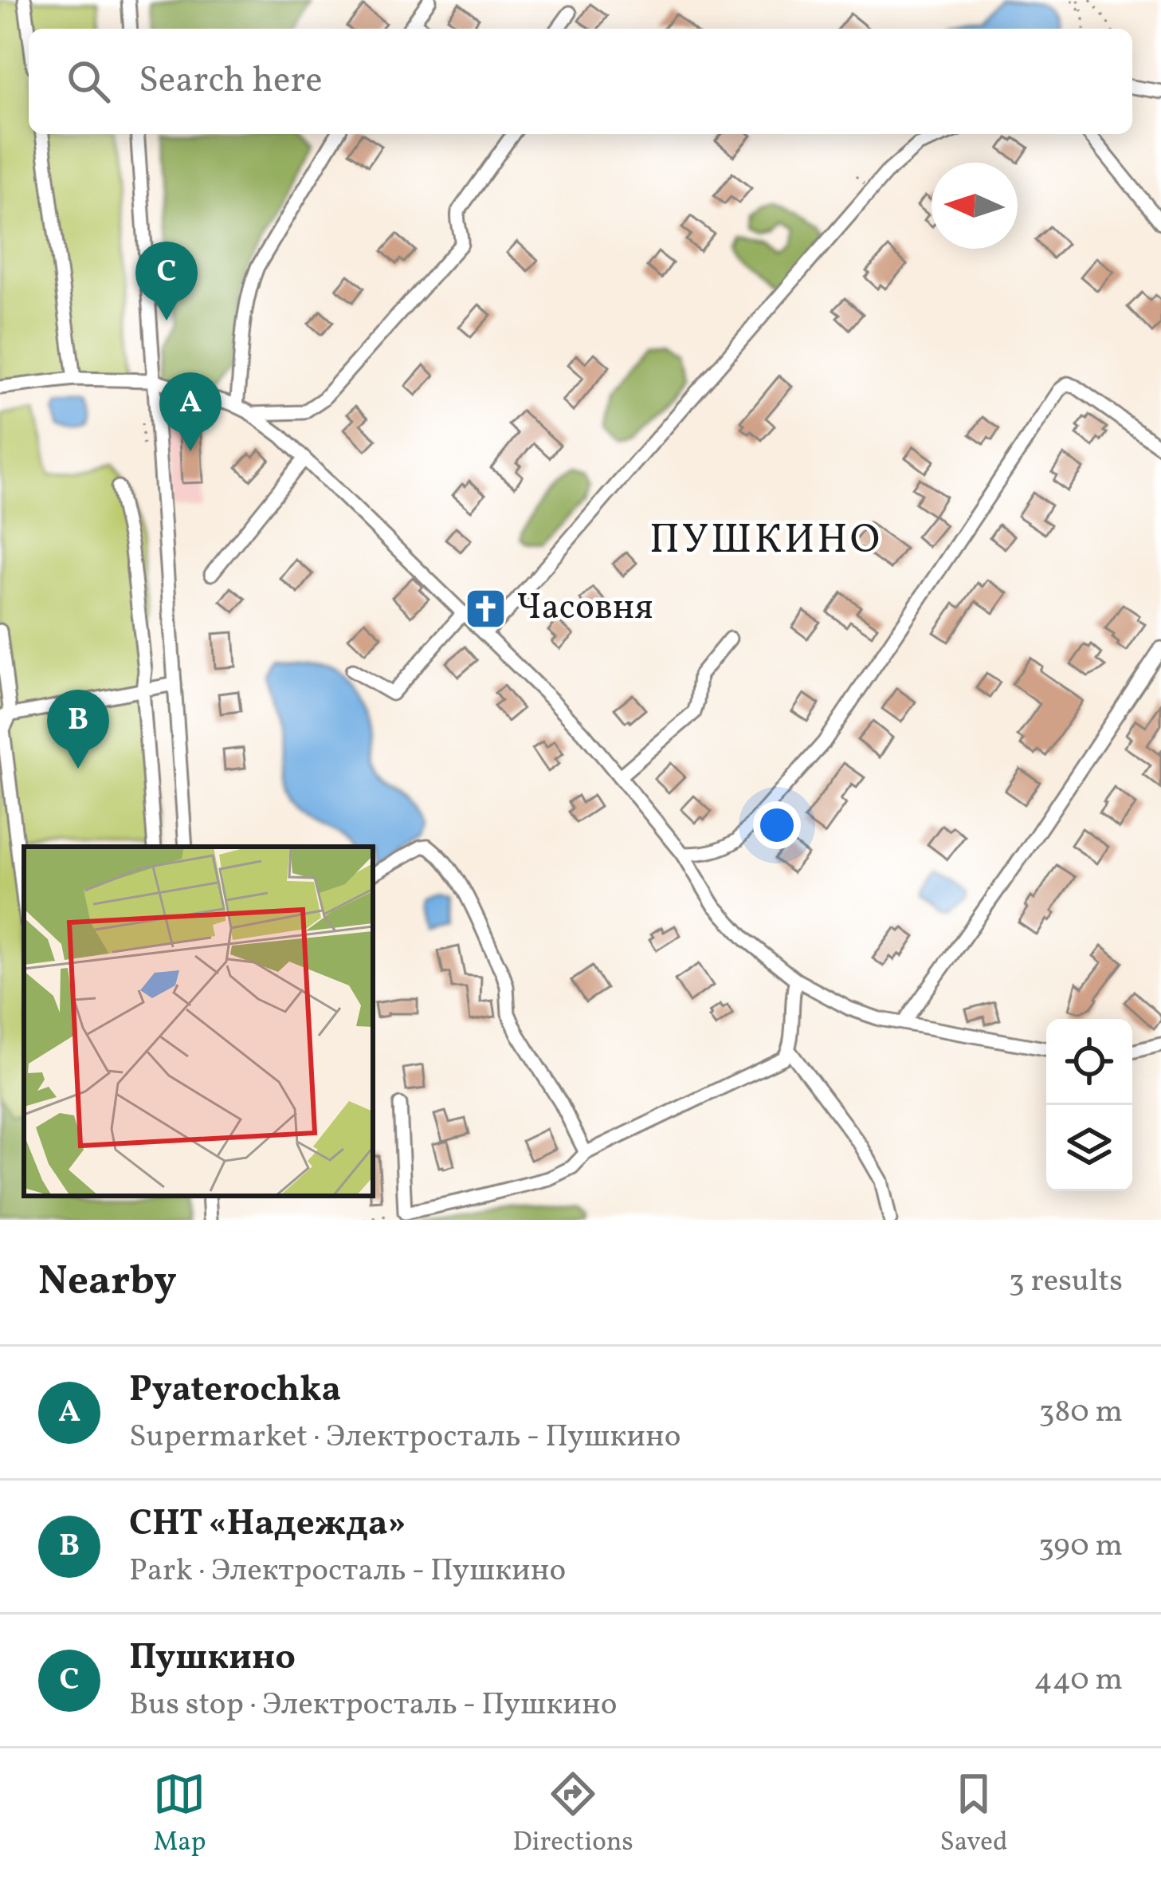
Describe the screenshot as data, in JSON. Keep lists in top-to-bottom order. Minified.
{"districts":["ПУШКИНО"],"places":{"church":["Часовня"]},"north":"left","page":{"search":"Search here","pins":["C","A","B"],"heading":["Nearby","3 results"],"list":[{"mark":"A","name":"Pyaterochka","note":"Supermarket · Электросталь - Пушкино","value":"380 m"},{"mark":"B","name":"СНТ «Надежда»","note":"Park · Электросталь - Пушкино","value":"390 m"},{"mark":"C","name":"Пушкино","note":"Bus stop · Электросталь - Пушкино","value":"440 m"}],"nav":["Map","Directions","Saved"]}}
